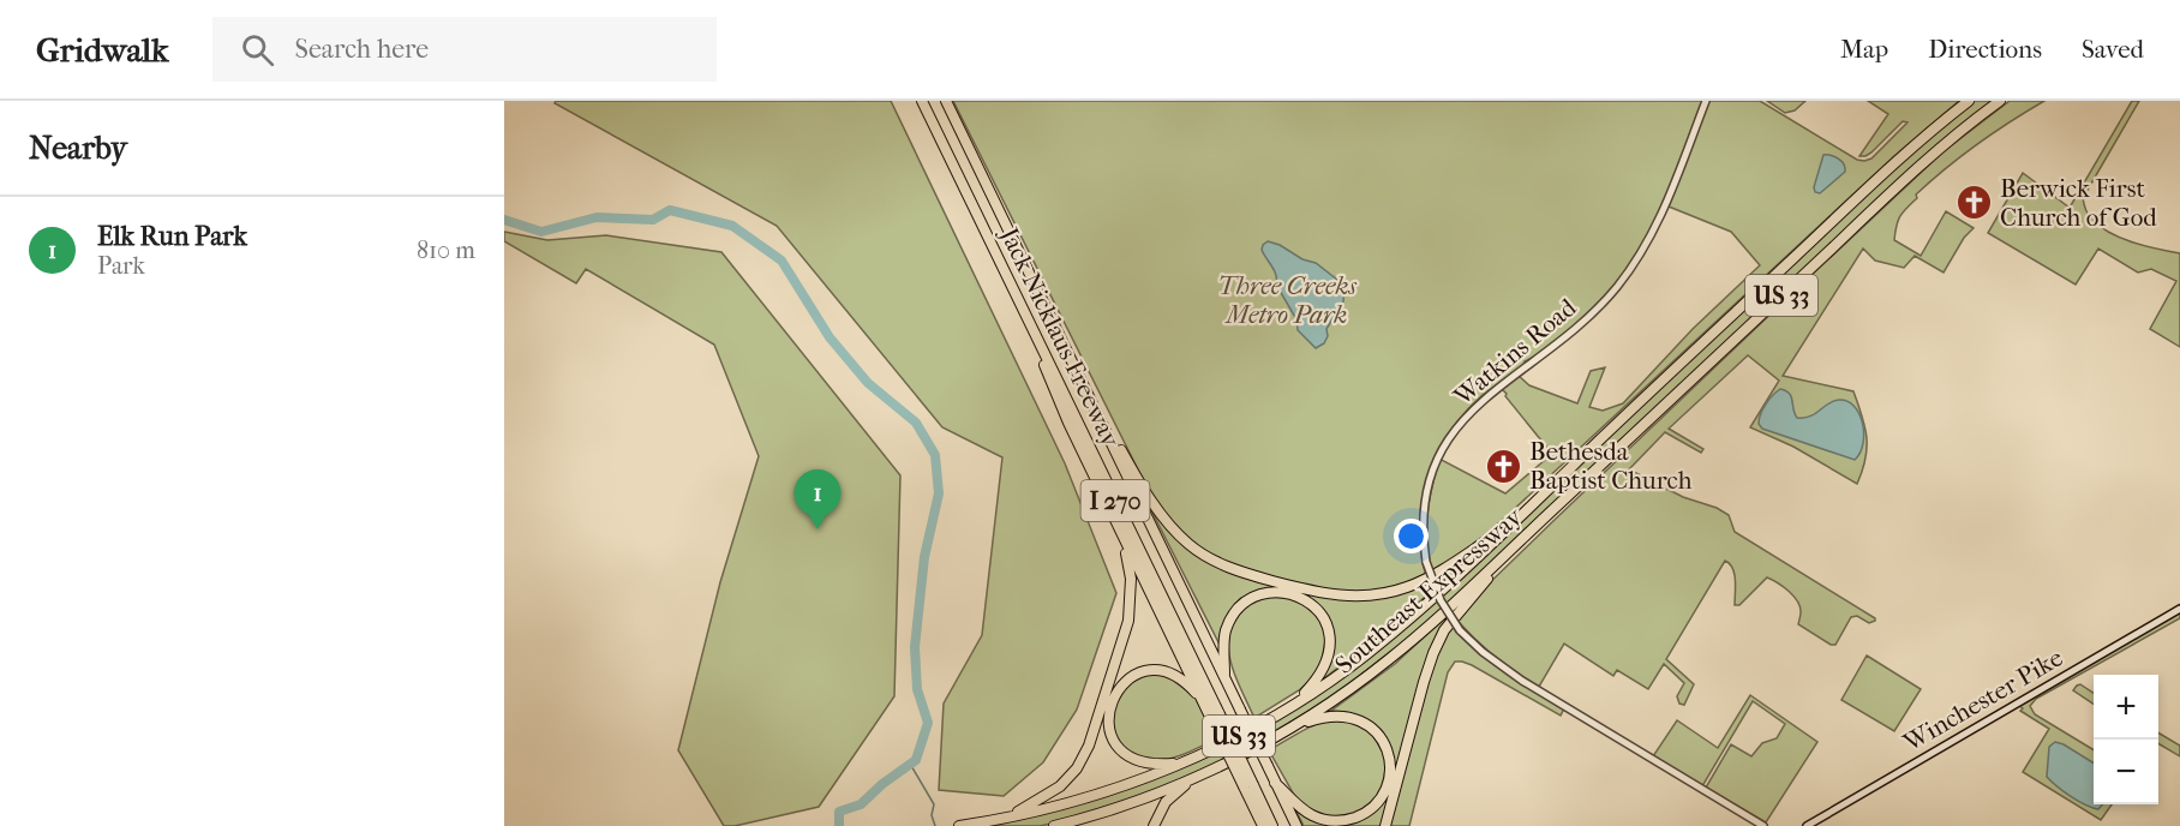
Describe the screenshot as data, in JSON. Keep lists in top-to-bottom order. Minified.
{"streets":{"highway":["US 33","Jack Nicklaus Freeway","I 270","Southeast Expressway"],"street":["Watkins Road","Winchester Pike"]},"parks":["Three Creeks Metro Park"],"places":{"church":["Berwick First Church of God","Bethesda Baptist Church"]},"page":{"header":"Gridwalk","search":"Search here","nav":["Map","Directions","Saved"],"heading":"Nearby","list":[{"mark":"1","name":"Elk Run Park","note":"Park","value":"810 m"}],"pins":"1","map_buttons":["+","−"]}}
